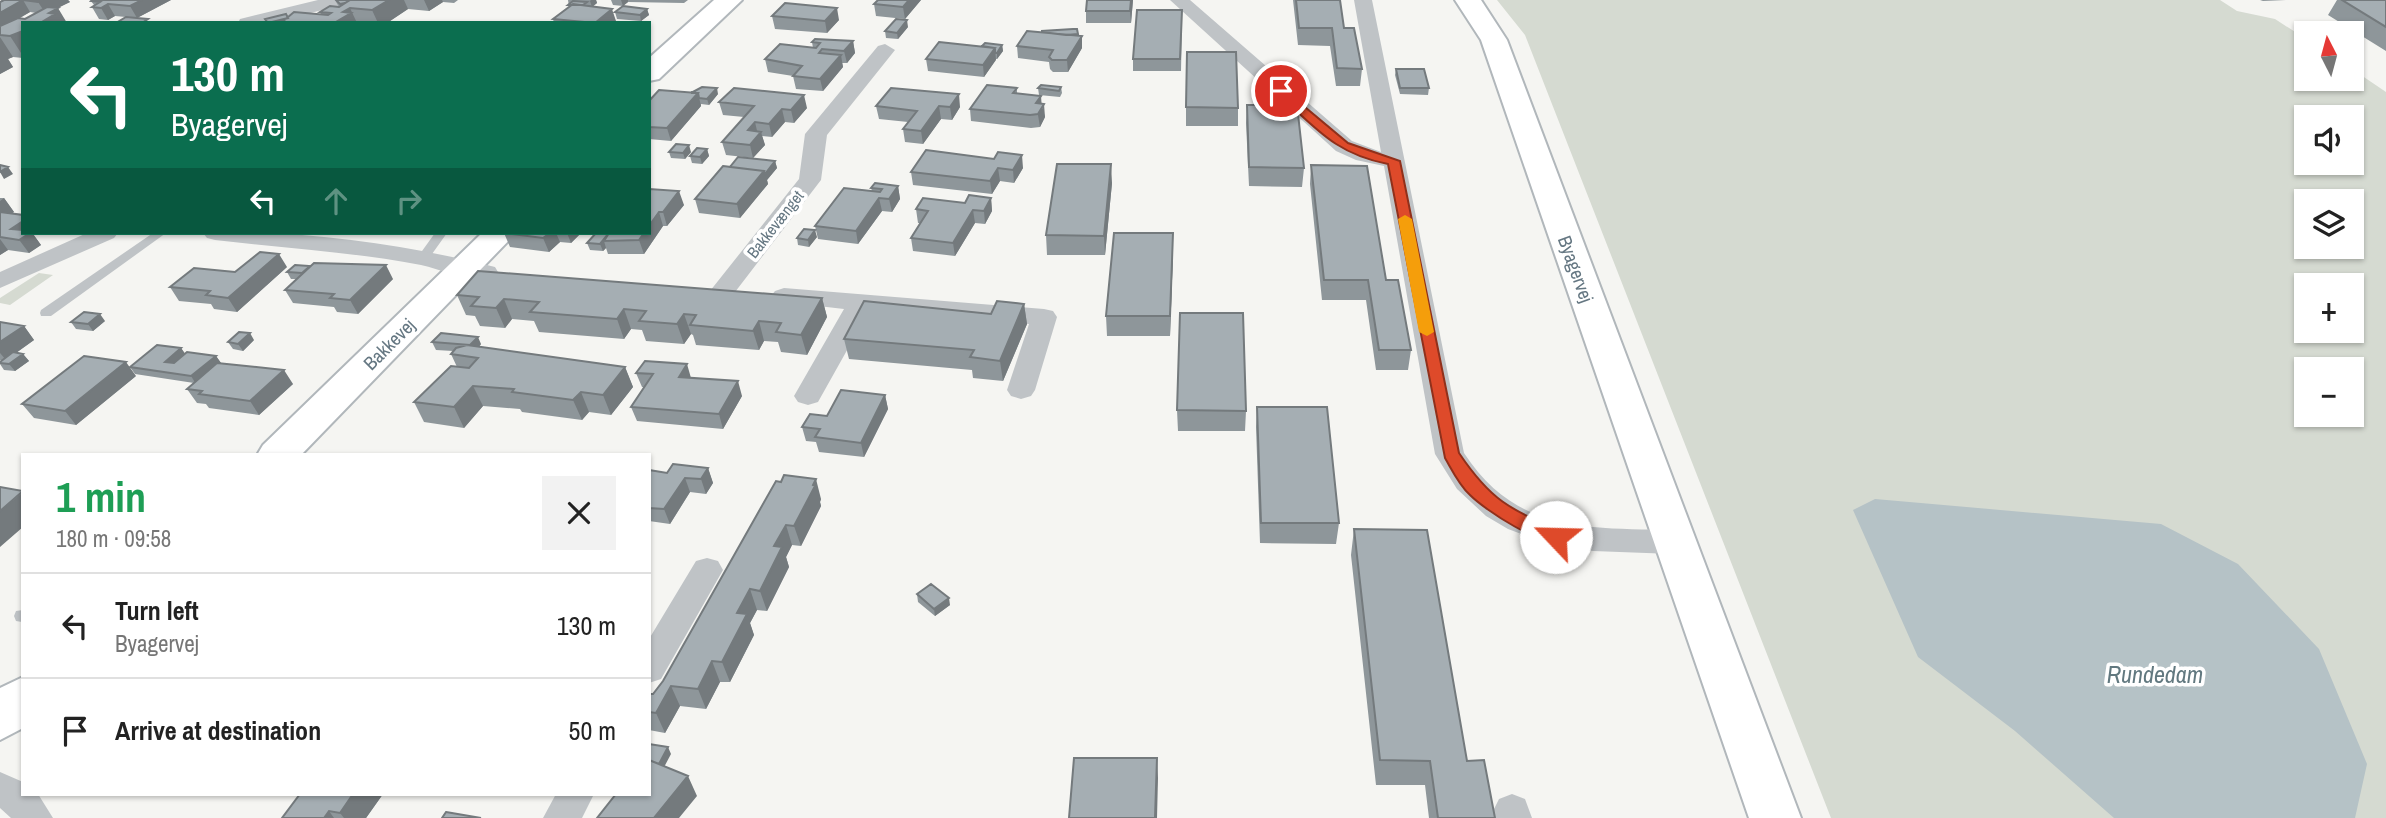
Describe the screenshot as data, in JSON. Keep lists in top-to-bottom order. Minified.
{"streets":{"street":["Bakkevænget","Byagervej","Bakkevej"]},"water":["Rundedam"],"north":"top","page":{"map_buttons":["+","−"],"turn":["130 m","Byagervej"],"heading":["1 min","180 m · 09:58"],"list":[{"name":"Turn left","note":"Byagervej","value":"130 m"},{"name":"Arrive at destination","value":"50 m"}]}}
